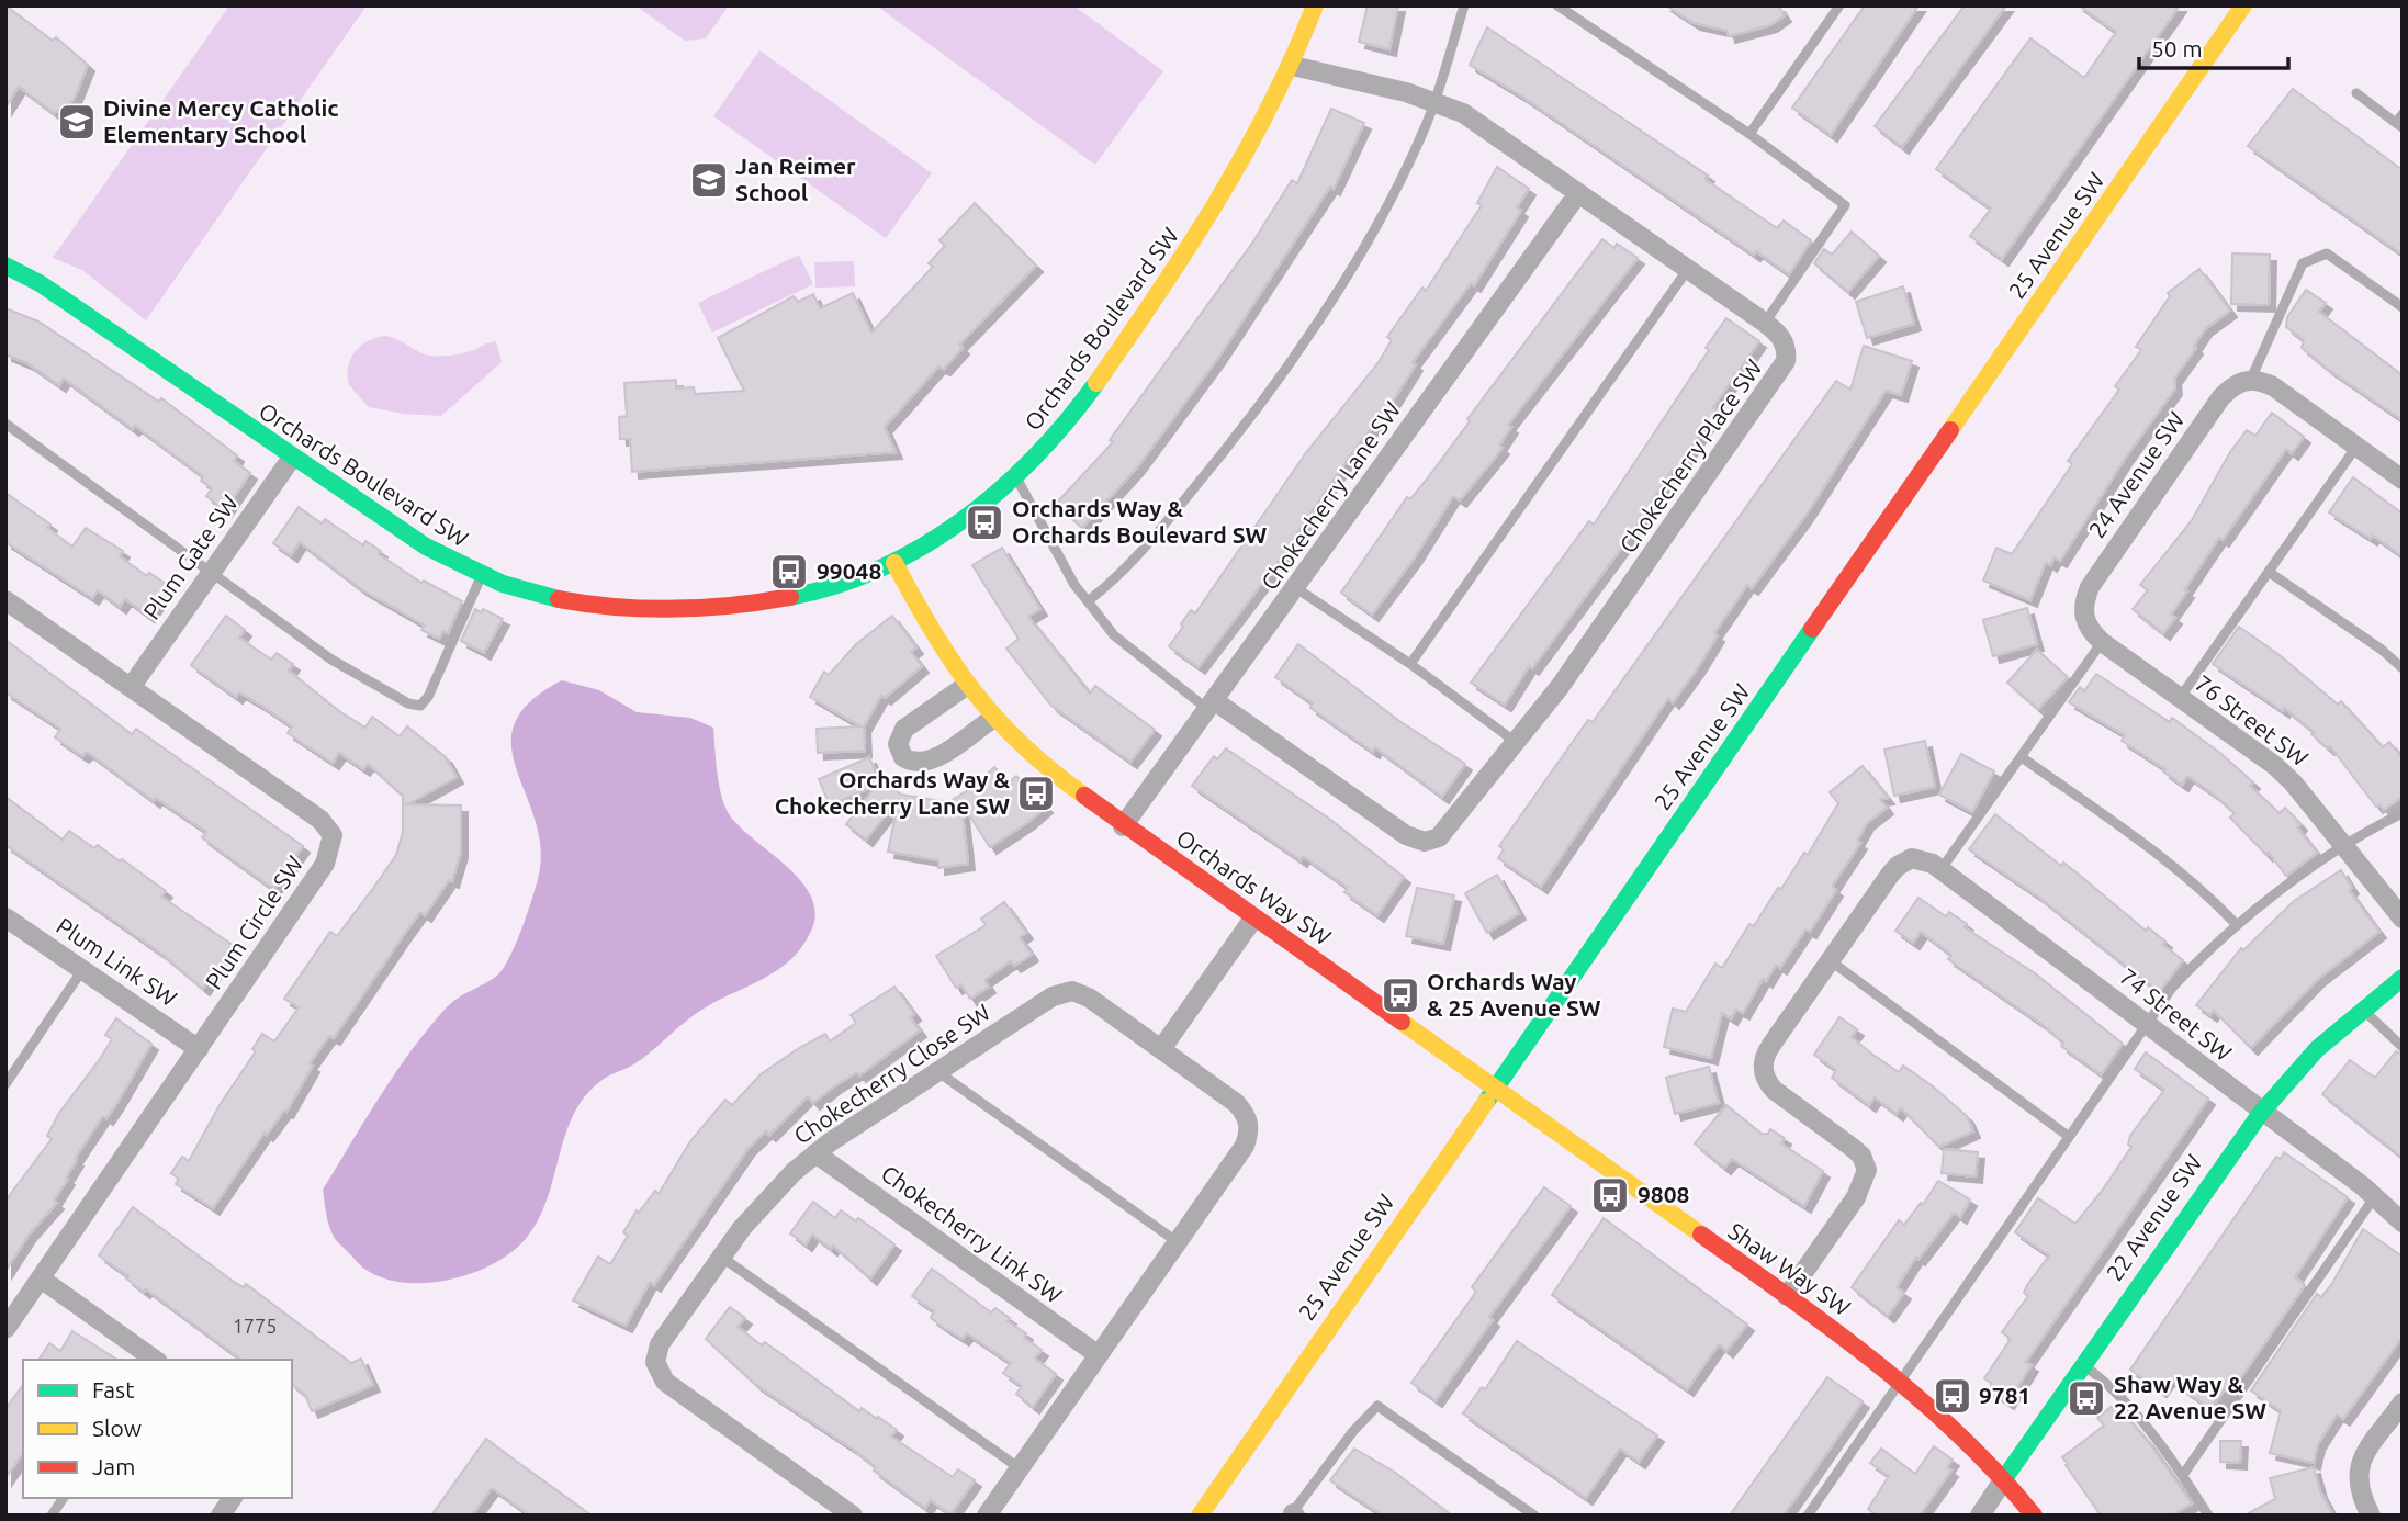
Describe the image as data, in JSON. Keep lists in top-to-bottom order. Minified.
{"streets":{"street":["25 Avenue SW","Orchards Boulevard SW","Chokecherry Place SW","24 Avenue SW","Chokecherry Lane SW","Plum Gate SW","76 Street SW","Orchards Way SW","Plum Circle SW","Plum Link SW","74 Street SW","Chokecherry Close SW","22 Avenue SW","Chokecherry Link SW","Shaw Way SW"]},"crossings":[["25 Avenue SW","Orchards Way SW"],["25 Avenue SW","Shaw Way SW"],["Orchards Boulevard SW","Chokecherry Place SW"],["Orchards Boulevard SW","Plum Gate SW"],["Orchards Boulevard SW","Orchards Way SW"],["Chokecherry Place SW","Chokecherry Lane SW"],["24 Avenue SW","76 Street SW"],["Chokecherry Lane SW","Orchards Way SW"],["Plum Gate SW","Plum Circle SW"],["Orchards Way SW","Shaw Way SW"],["Plum Circle SW","Plum Link SW"],["74 Street SW","22 Avenue SW"],["Chokecherry Close SW","Chokecherry Link SW"],["22 Avenue SW","Shaw Way SW"]],"places":{"school or university":["Divine Mercy Catholic Elementary School","Jan Reimer School"],"bus stop":["Orchards Way & Orchards Boulevard SW","99048","Orchards Way & Chokecherry Lane SW","Orchards Way & 25 Avenue SW","9808","9781","Shaw Way & 22 Avenue SW"]},"house_numbers":["1775"],"legend":["Fast","Slow","Jam"],"scale_bar":"50 m"}
